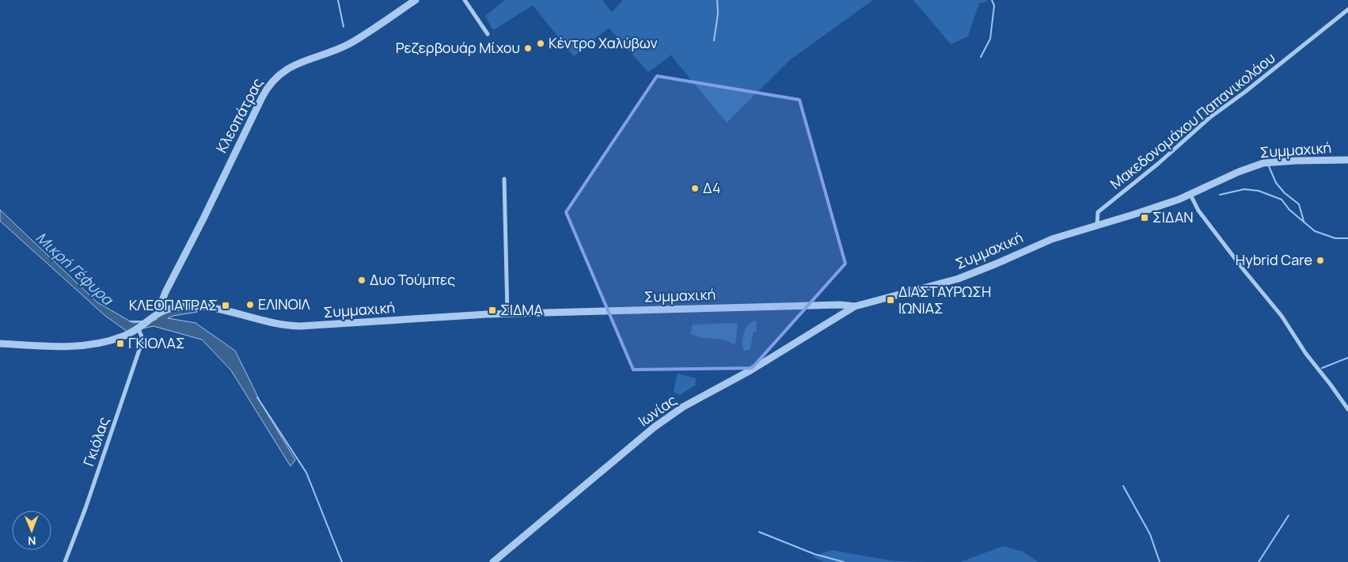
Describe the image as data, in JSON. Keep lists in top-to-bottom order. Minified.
{"streets":{"street":["Κλεοπάτρας","Μακεδονομάχου Παπανικολάου","Συμμαχική","Ιωνίας","Γκιόλας"]},"crossings":[["Κλεοπάτρας","Συμμαχική"],["Μακεδονομάχου Παπανικολάου","Συμμαχική"],["Συμμαχική","Ιωνίας"],["Συμμαχική","Γκιόλας"]],"water":["Μικρή Γέφυρα"],"places":{"other":["Κέντρο Χαλύβων","Ρεζερβουάρ Μίχου","Δ4","Hybrid Care","Δυο Τούμπες","ΕΛΙΝΟΙΛ"],"transit":["ΣΙΔΑΝ","ΔΙΑΣΤΑΥΡΩΣΗ ΙΩΝΙΑΣ","ΚΛΕΟΠΑΤΡΑΣ","ΣΙΔΜΑ","ΓΚΙΟΛΑΣ"]},"north":"bottom"}
